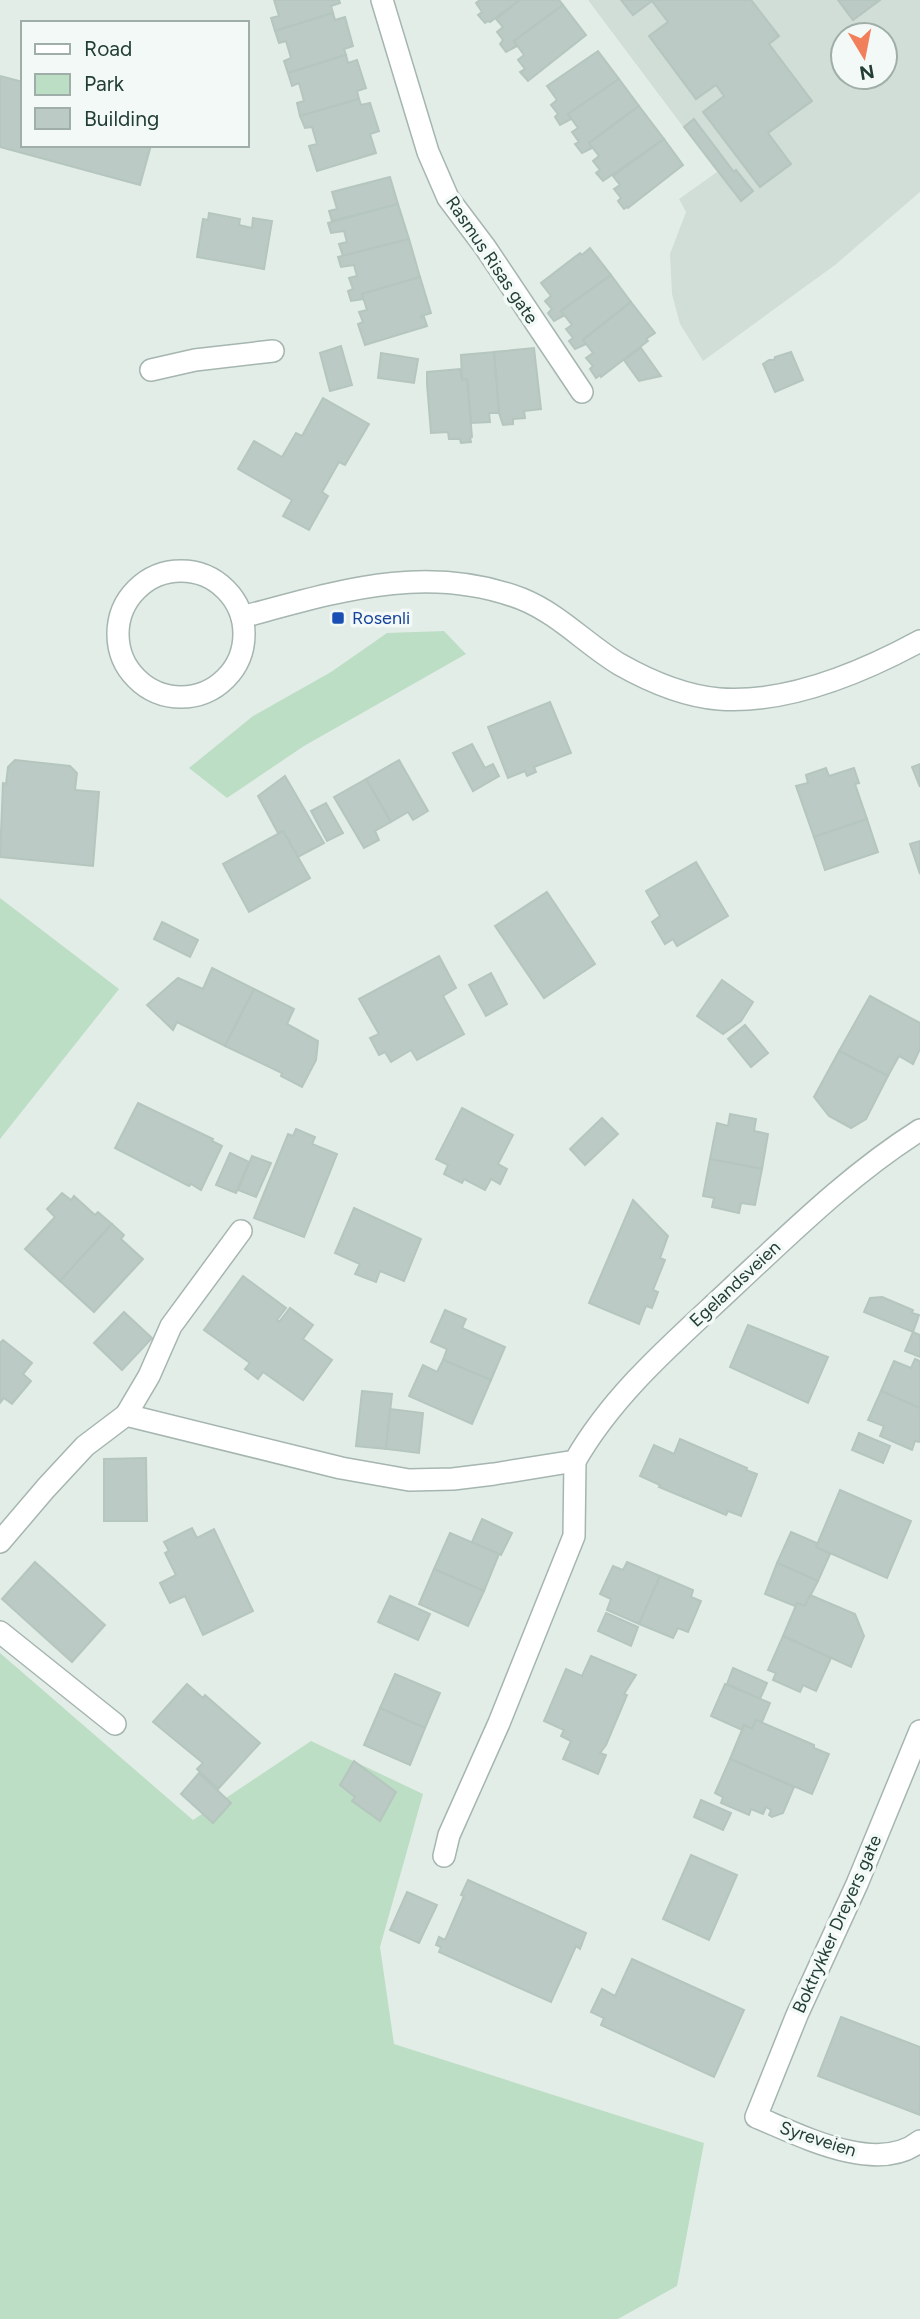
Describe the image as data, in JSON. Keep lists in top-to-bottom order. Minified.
{"streets":{"street":["Rasmus Risas gate","Egelandsveien","Boktrykker Dreyers gate","Syreveien"]},"crossings":[["Boktrykker Dreyers gate","Syreveien"]],"places":{"transit":["Rosenli"]},"legend":["Road","Park","Building"],"north":"bottom"}
